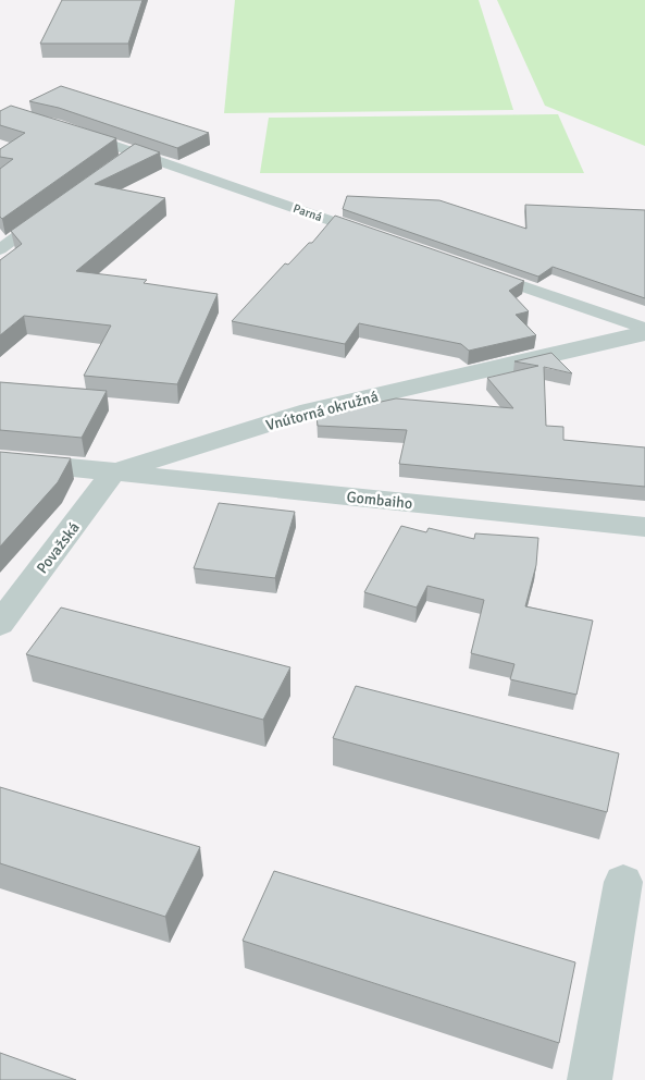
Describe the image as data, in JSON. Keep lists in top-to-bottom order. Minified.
{"streets":{"street":["Vnútorná okružná","Gombaiho","Považská"],"lane":["Parná"]},"crossings":[["Vnútorná okružná","Gombaiho"],["Vnútorná okružná","Považská"],["Gombaiho","Považská"]]}
